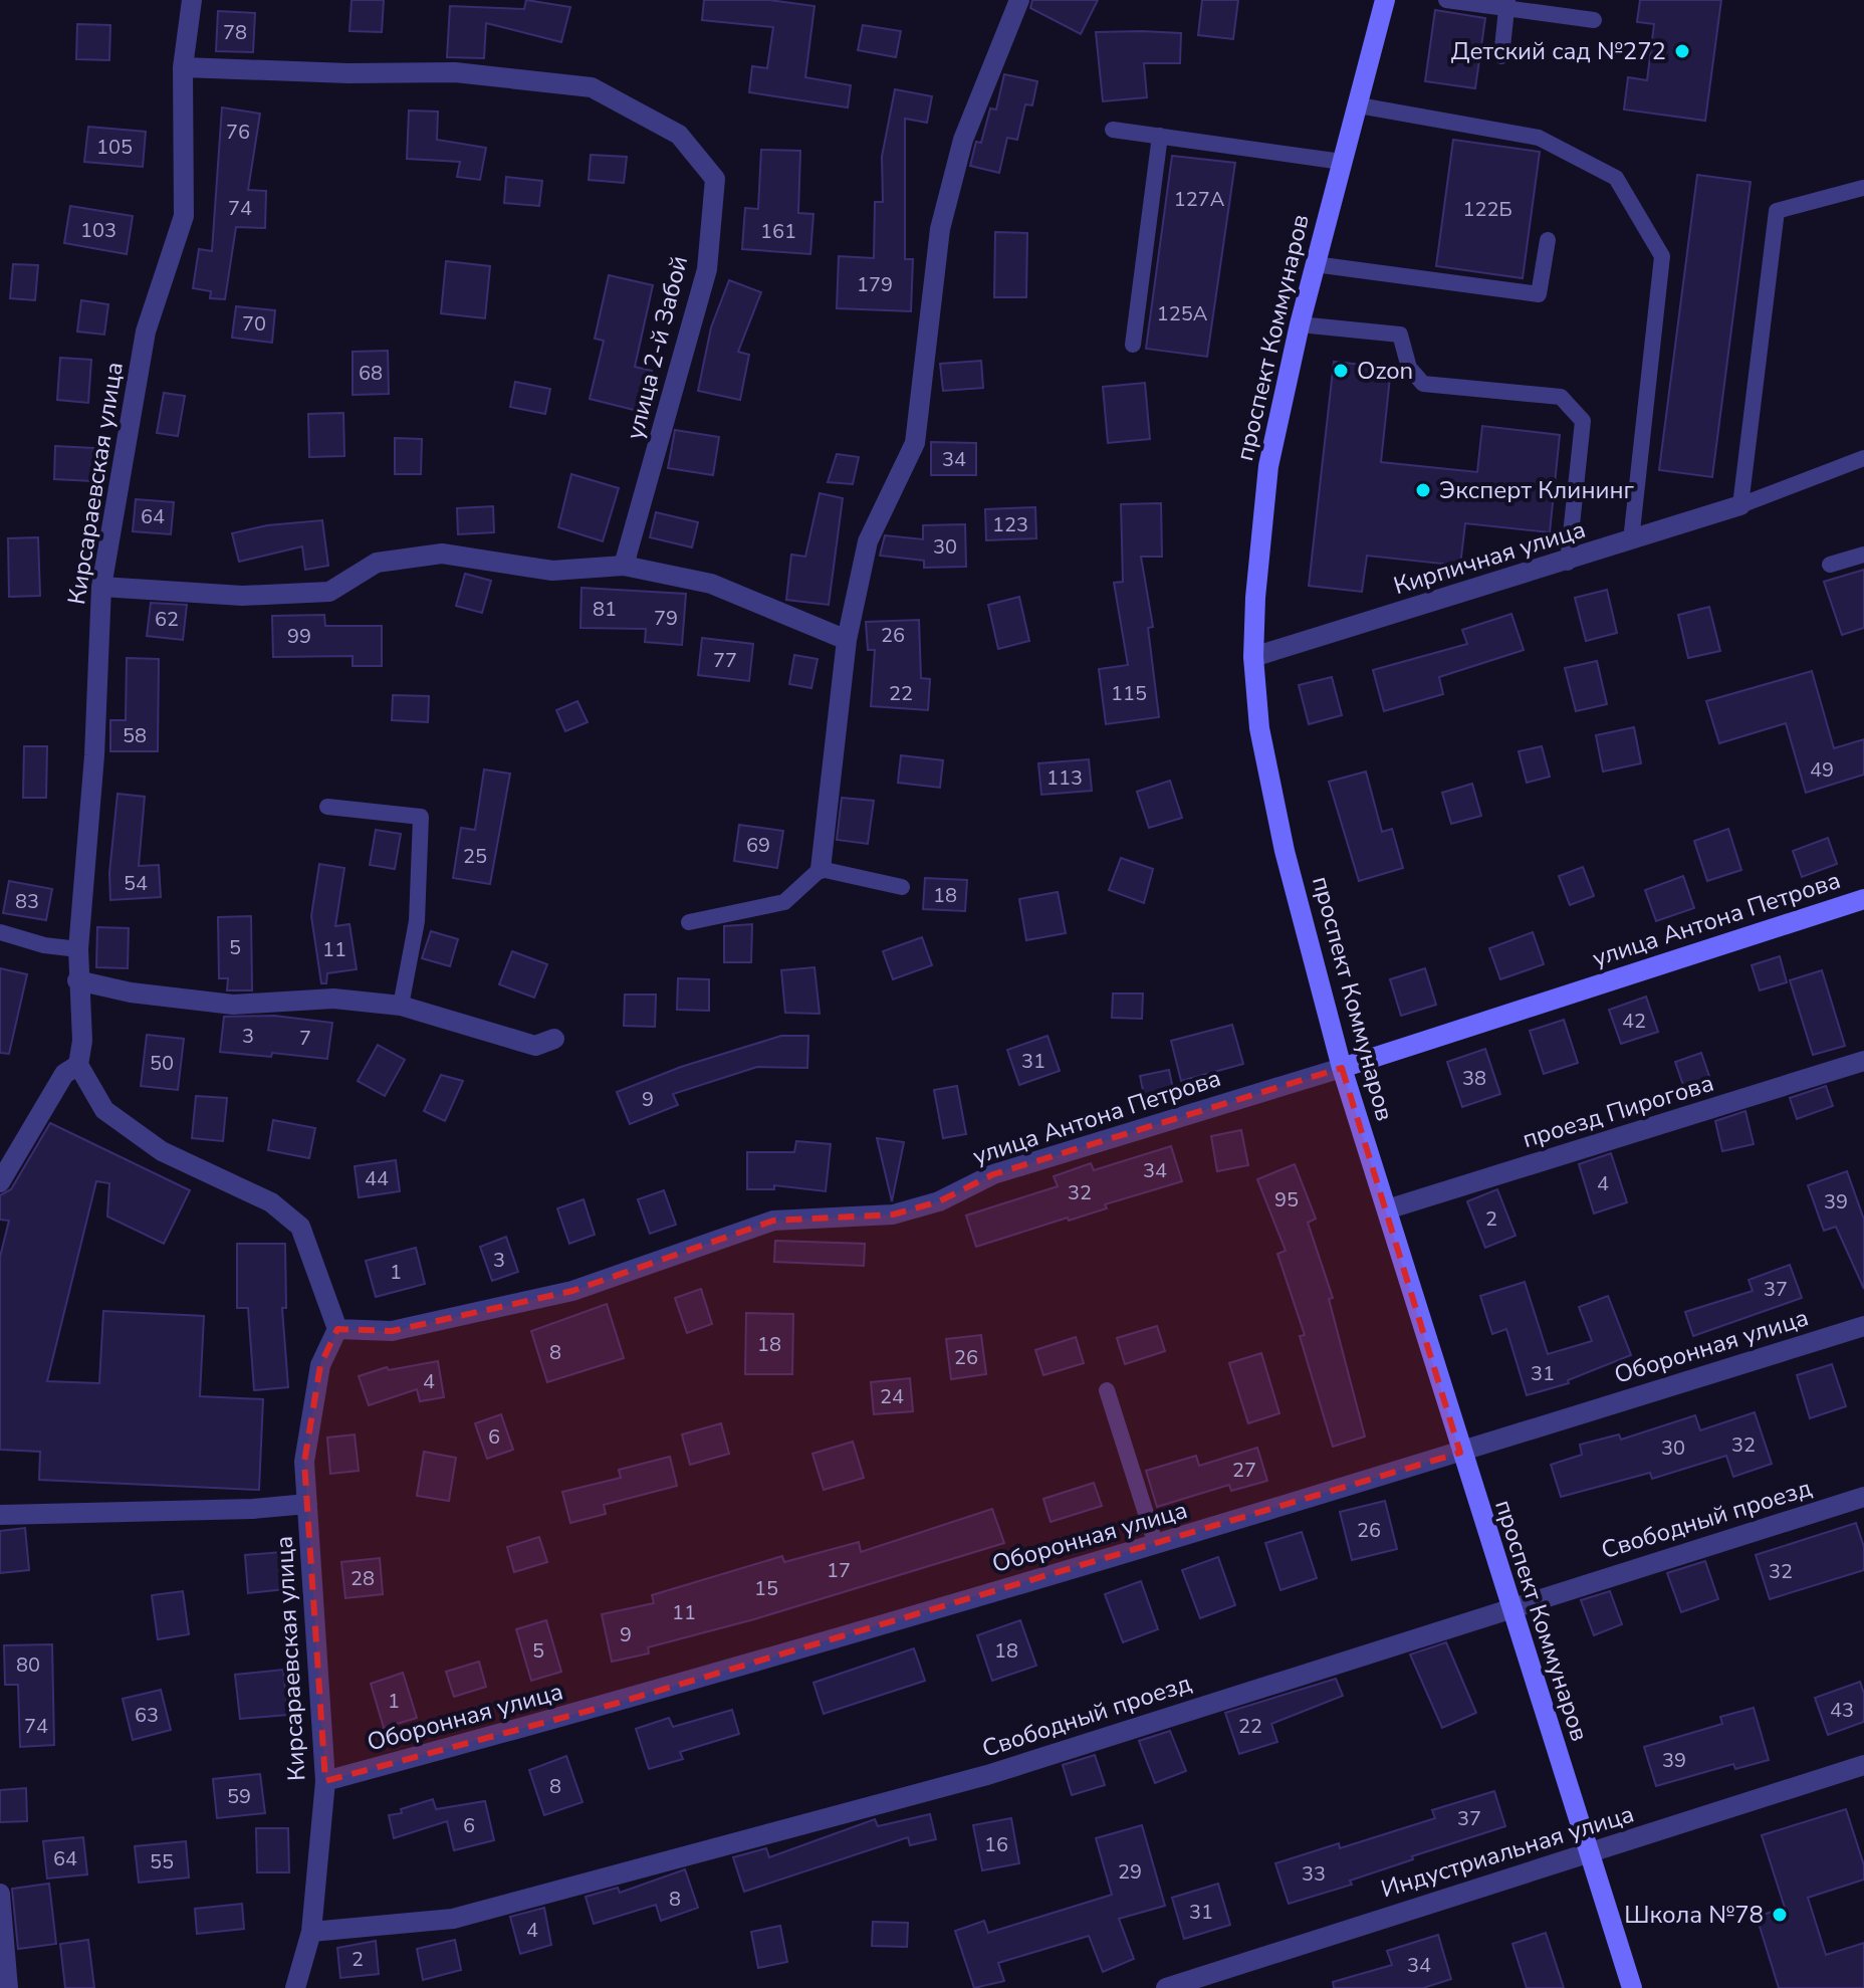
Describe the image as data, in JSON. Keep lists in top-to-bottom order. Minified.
{"streets":{"street":["проспект Коммунаров","улица 2-й Забой","Кирсараевская улица","Кирпичная улица","улица Антона Петрова","проезд Пирогова","Оборонная улица","Свободный проезд","Индустриальная улица"]},"crossings":[["проспект Коммунаров","Кирпичная улица"],["проспект Коммунаров","улица Антона Петрова"],["проспект Коммунаров","проезд Пирогова"],["проспект Коммунаров","Оборонная улица"],["проспект Коммунаров","Свободный проезд"],["проспект Коммунаров","Индустриальная улица"],["улица 2-й Забой","Кирсараевская улица"],["Кирсараевская улица","улица Антона Петрова"],["Кирсараевская улица","Оборонная улица"],["Кирсараевская улица","Свободный проезд"]],"places":["Детский сад №272","Ozon","Эксперт Клининг","Школа №78"],"house_numbers":["78","76","105","127А","74","122Б","103","161","179","125А","70","68","34","64","123","30","81","79","62","26","99","77","22","115","58","49","113","69","25","54","18","83","5","11","42","3","7","31","50","38","9","34","44","4","32","95","39","2","3","1","37","18","8","26","31","4","24","6","32","30","27","26","17","32","28","15","11","9","5","18","80","1","43","63","74","22","39","8","59","37","6","16","64","55","29","33","8","31","4","2","34"]}
